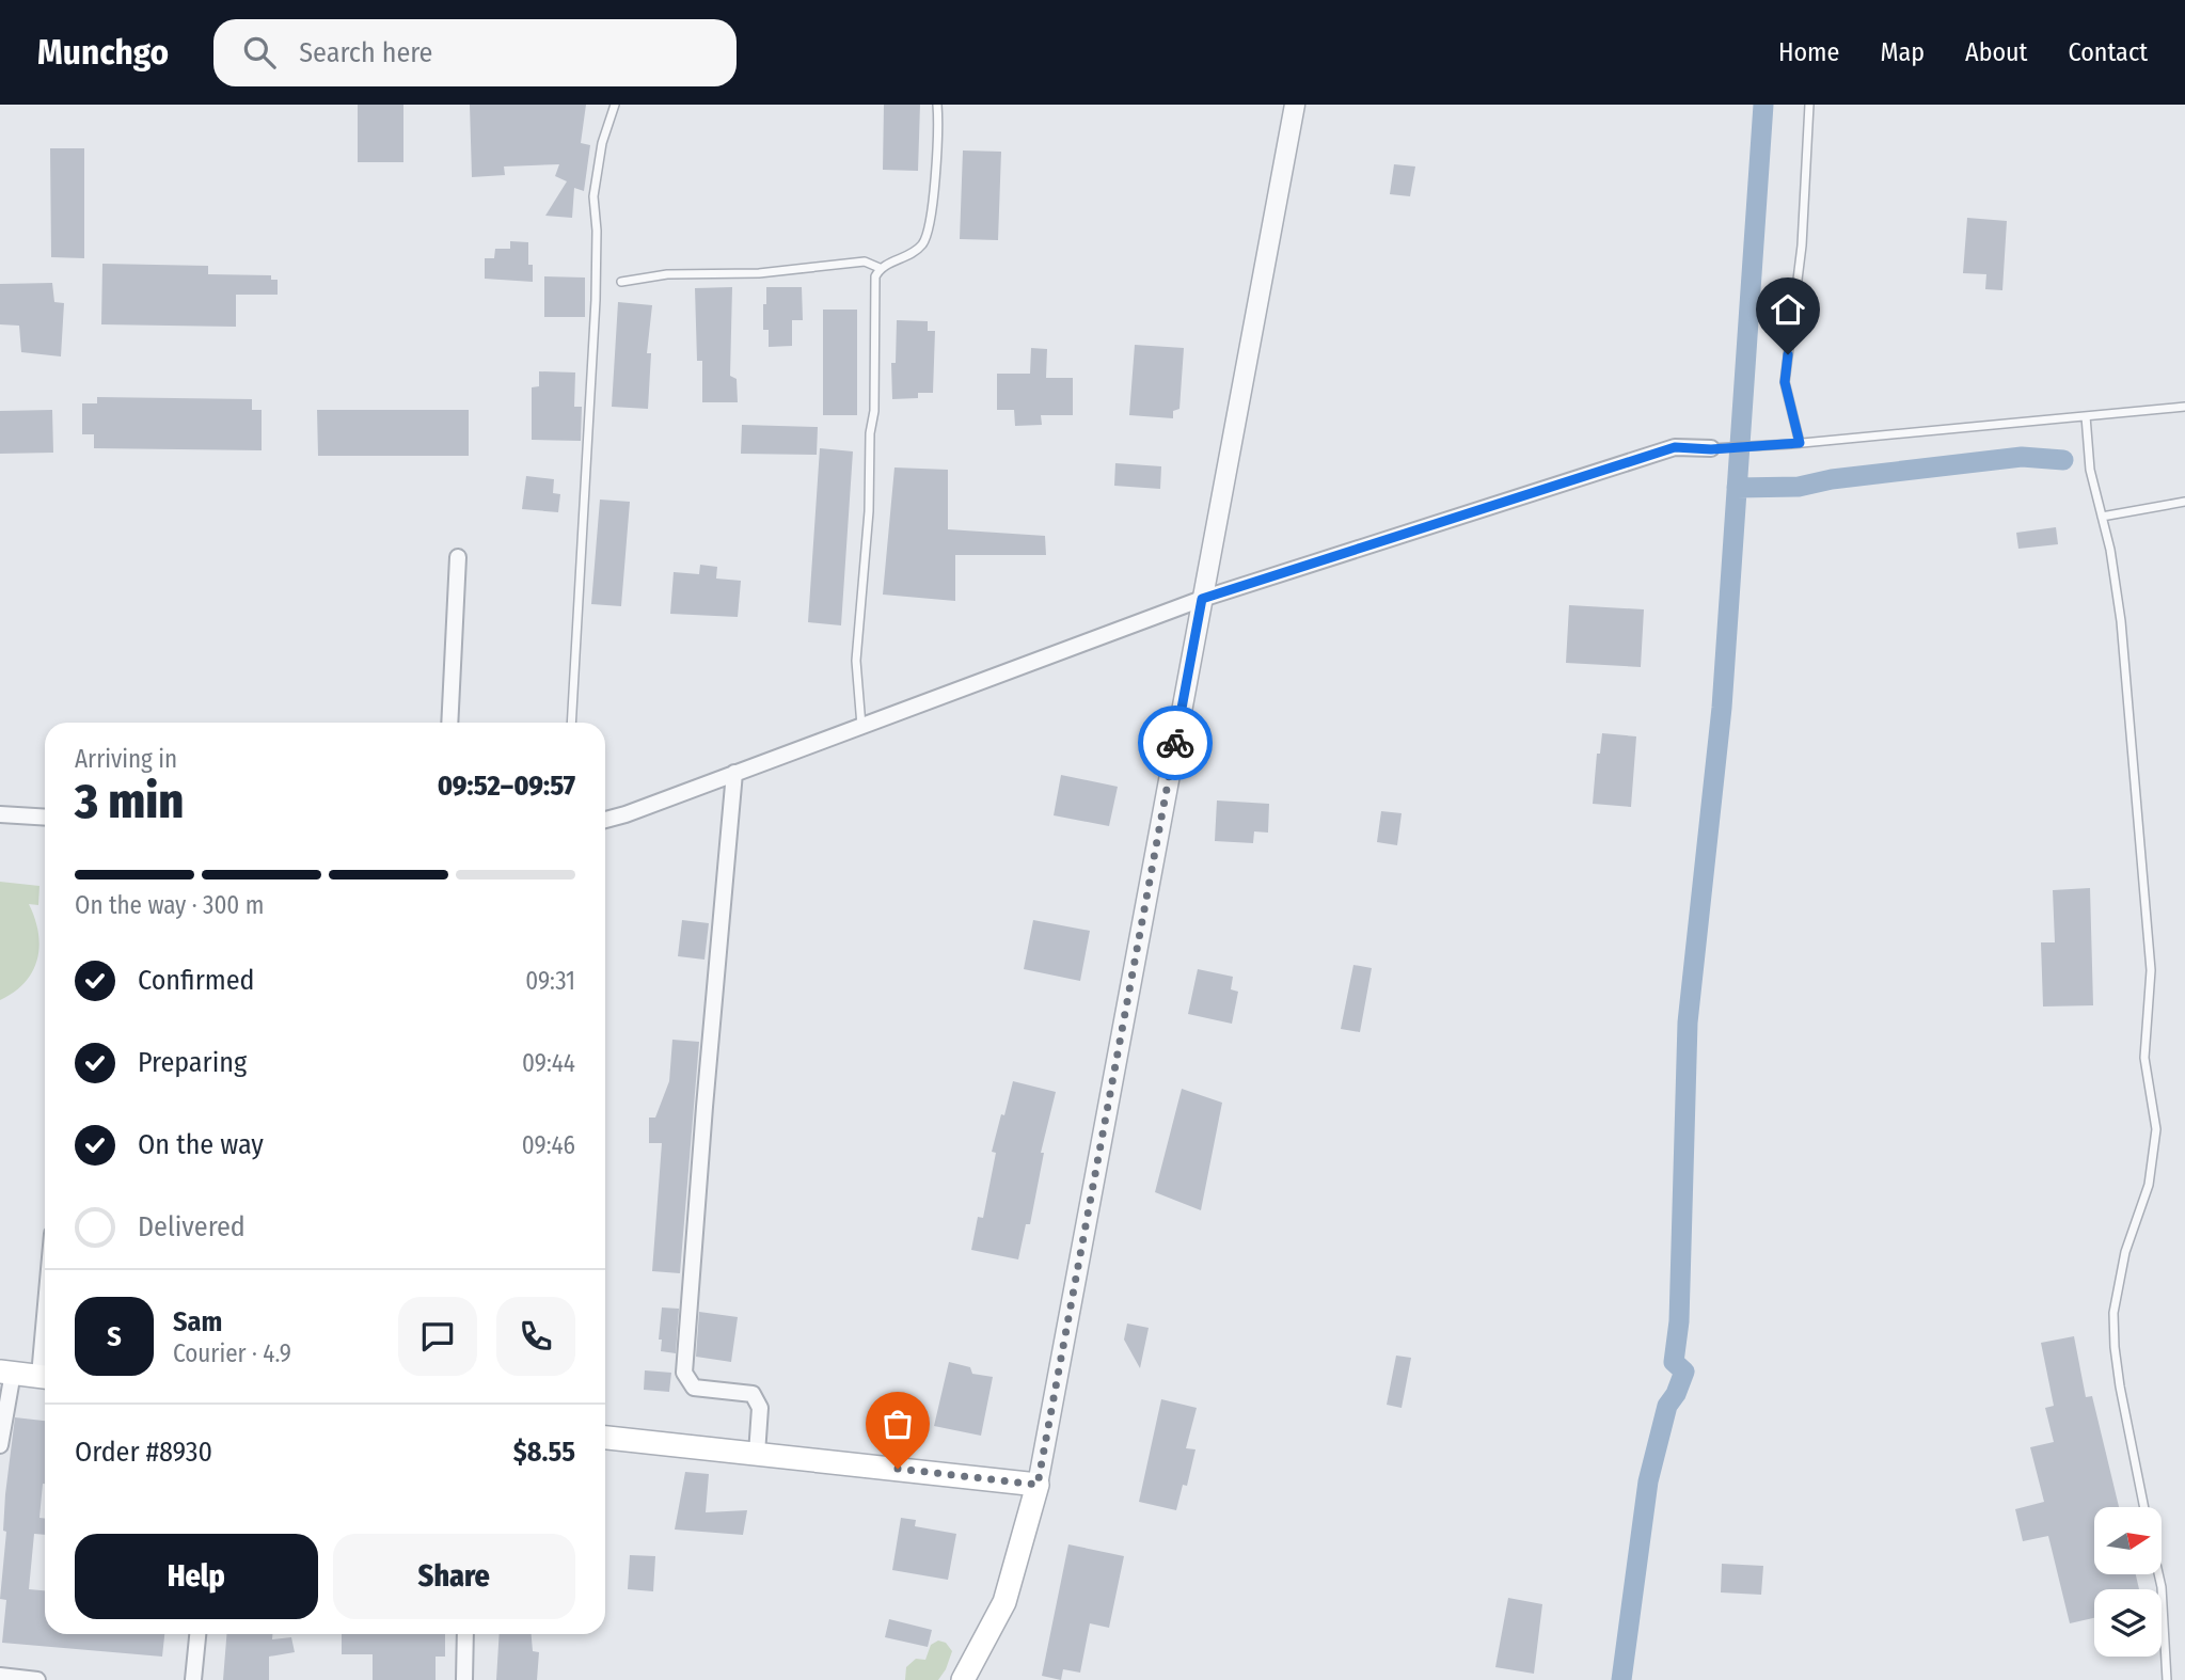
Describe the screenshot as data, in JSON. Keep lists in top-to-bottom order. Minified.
{"north":"right","page":{"header":"Munchgo","search":"Search here","nav":["Home","Map","About","Contact"],"heading":["3 min","Arriving in","09:52–09:57"],"panel":["Sam","Courier · 4.9","Order #8930","$8.55"],"bar":"On the way · 300 m","list":[["Confirmed","09:31"],["Preparing","09:44"],["On the way","09:46"],"Delivered"],"round":"S","buttons":["Help","Share"]}}
